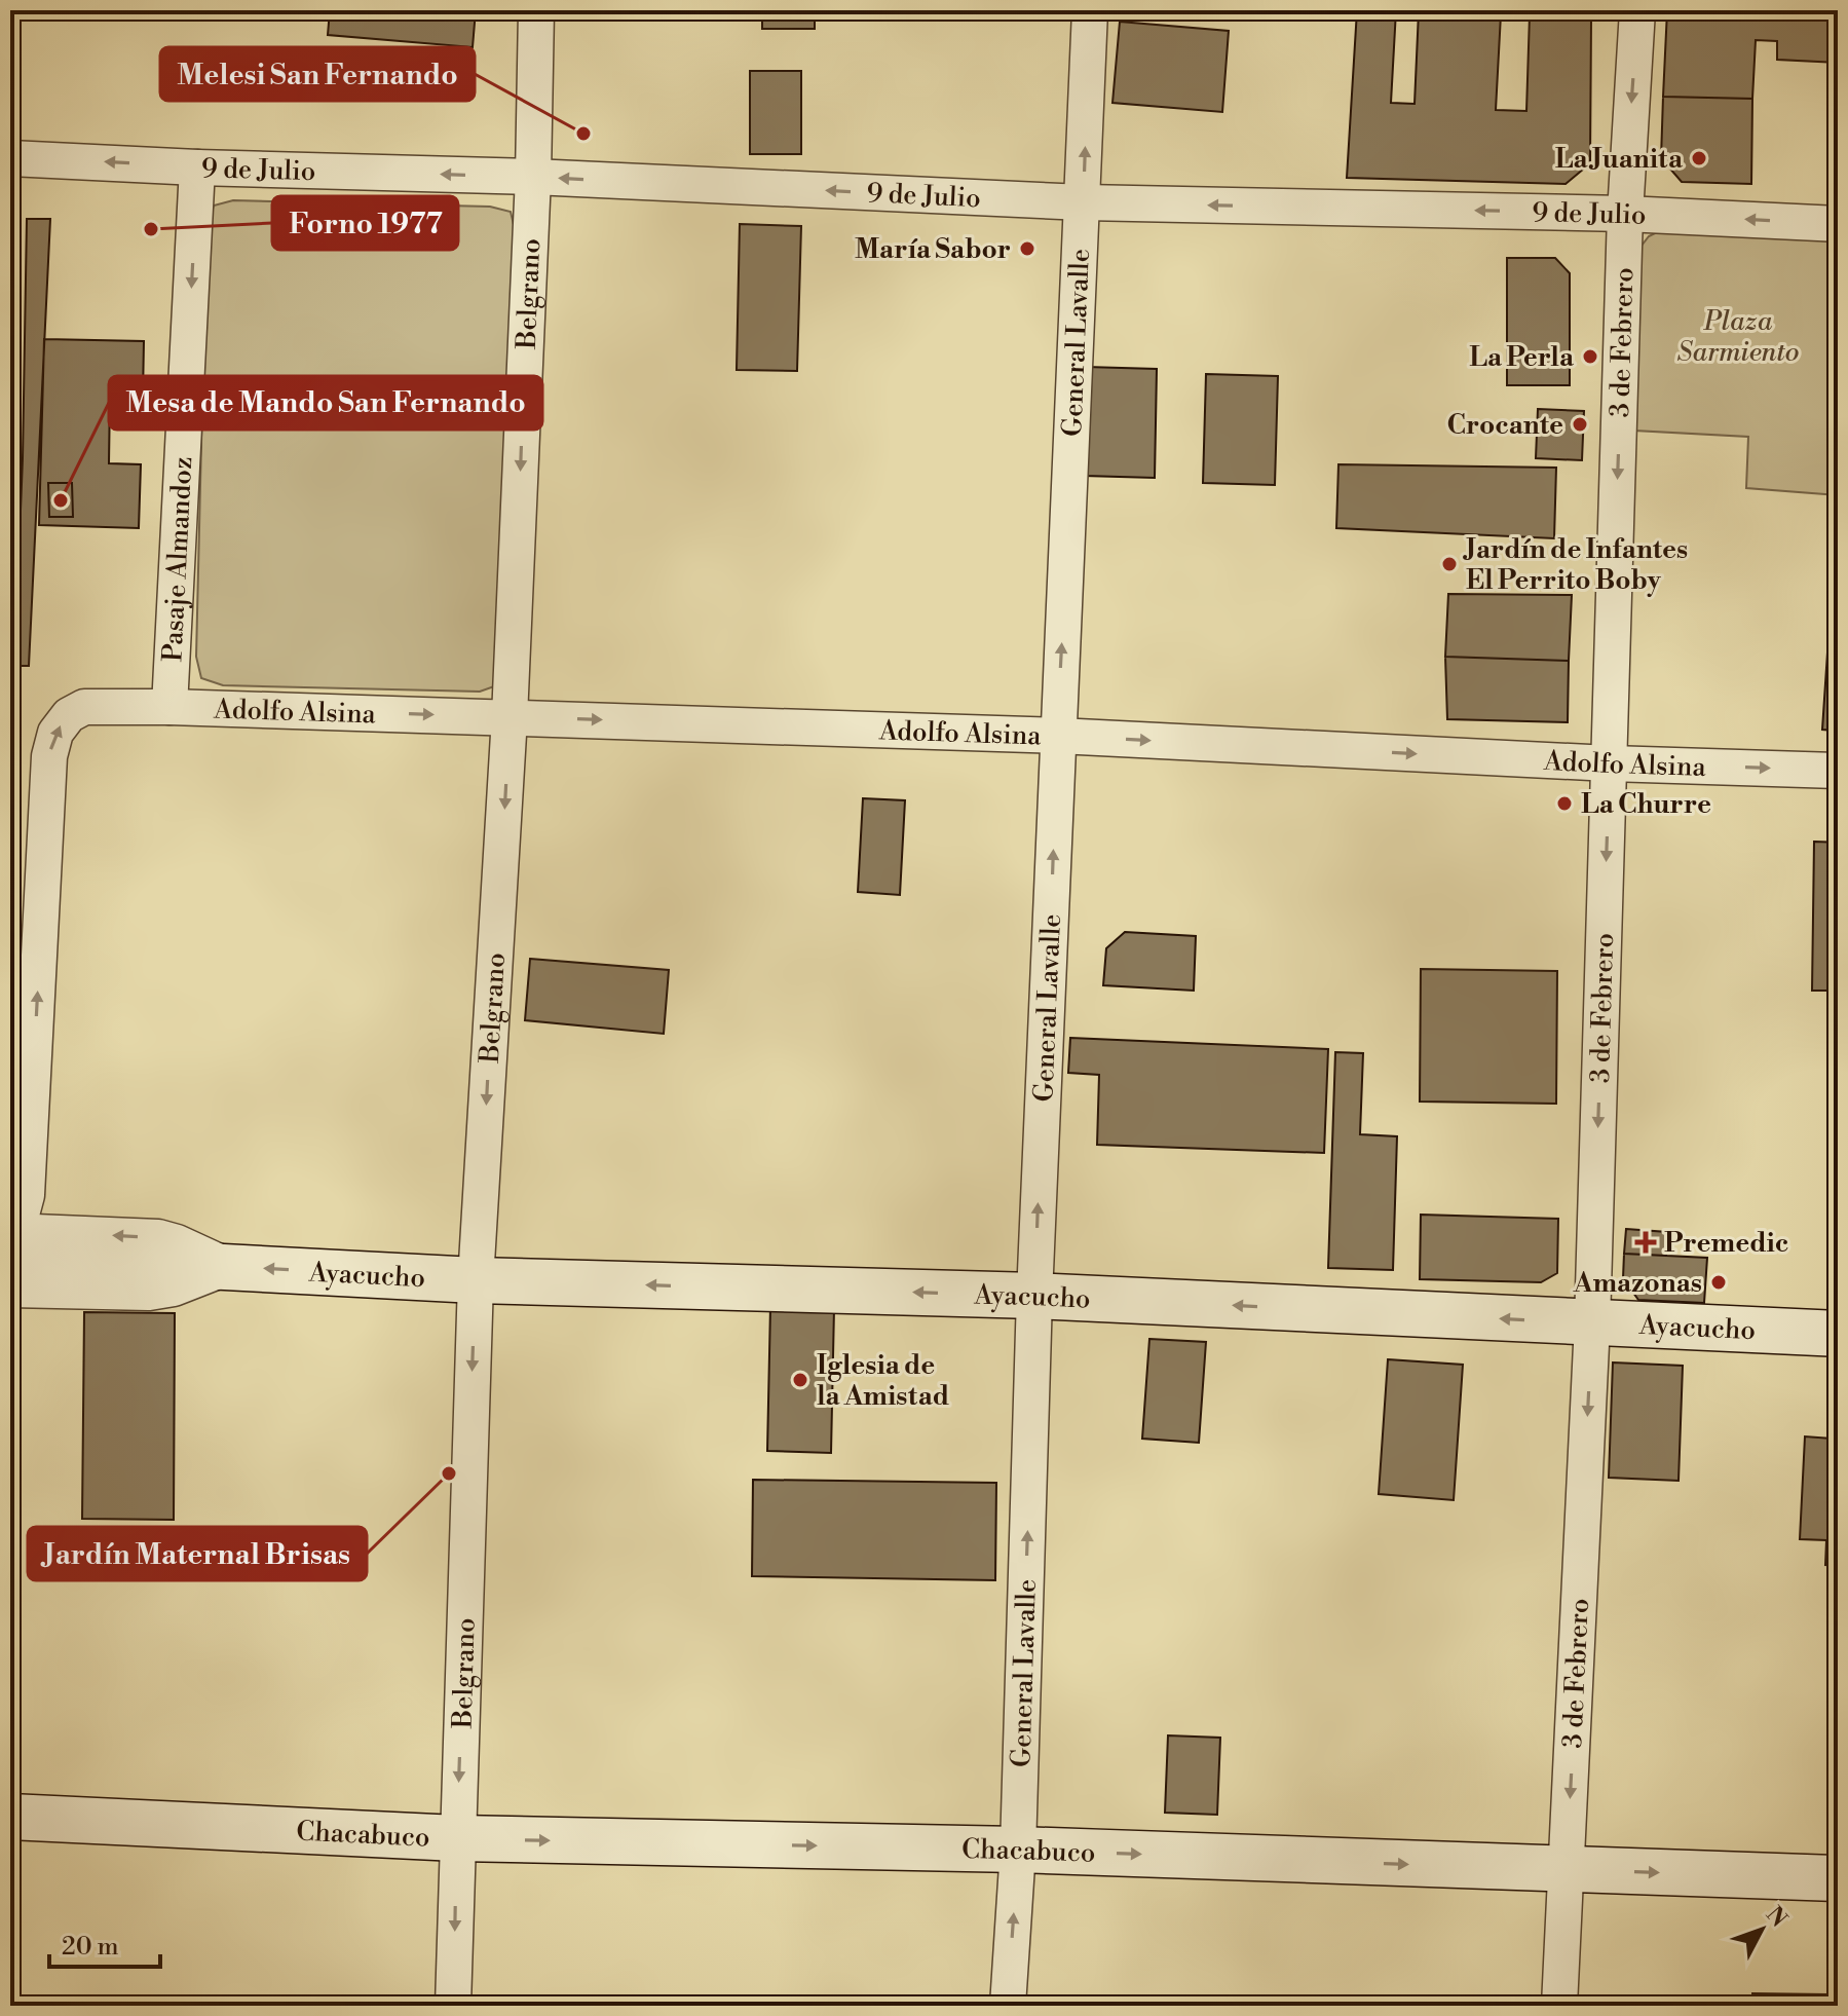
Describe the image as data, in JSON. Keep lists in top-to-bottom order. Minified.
{"streets":{"street":["9 de Julio","Belgrano","3 de Febrero","General Lavalle","Pasaje Almandoz","Adolfo Alsina","Ayacucho","Chacabuco"]},"crossings":[["9 de Julio","Belgrano"],["9 de Julio","3 de Febrero"],["9 de Julio","General Lavalle"],["9 de Julio","Pasaje Almandoz"],["Belgrano","Adolfo Alsina"],["Belgrano","Ayacucho"],["Belgrano","Chacabuco"],["3 de Febrero","Adolfo Alsina"],["3 de Febrero","Ayacucho"],["3 de Febrero","Chacabuco"],["General Lavalle","Adolfo Alsina"],["General Lavalle","Ayacucho"],["General Lavalle","Chacabuco"],["Pasaje Almandoz","Adolfo Alsina"]],"one_way":["9 de Julio","Belgrano","3 de Febrero","General Lavalle","Pasaje Almandoz","Adolfo Alsina","Ayacucho","Chacabuco"],"parks":["Plaza Sarmiento"],"places":{"other":["Melesi San Fernando","La Juanita","Forno 1977","María Sabor","La Perla","Crocante","Mesa de Mando San Fernando","Jardín de Infantes El Perrito Boby","La Churre","Amazonas","Iglesia de la Amistad","Jardín Maternal Brisas"],"health":["Premedic"]},"scale_bar":"20 m","north":"top right"}
